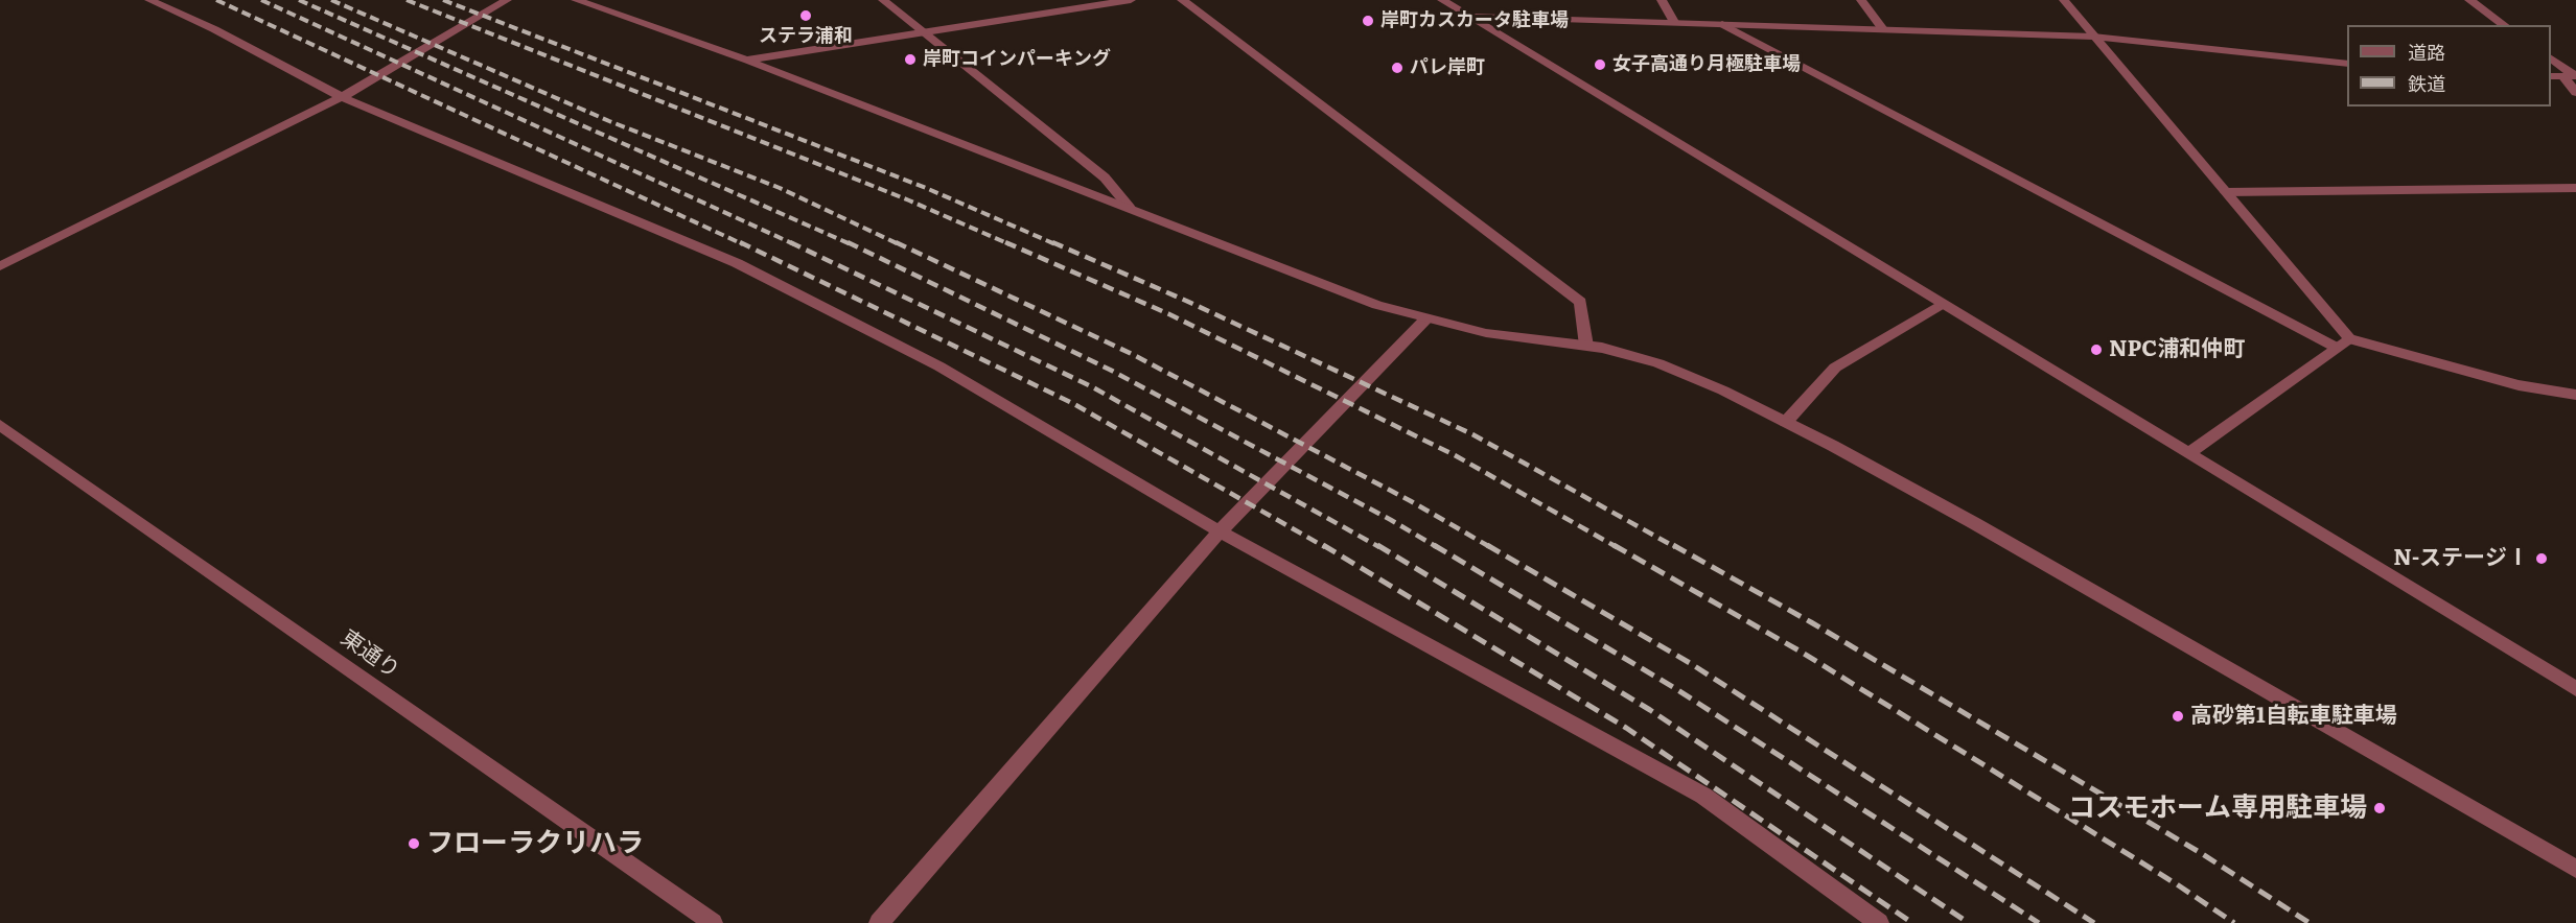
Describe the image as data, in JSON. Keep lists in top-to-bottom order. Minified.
{"streets":{"street":["東通り"]},"places":["ステラ浦和","岸町カスカータ駐車場","岸町コインパーキング","女子高通り月極駐車場","パレ岸町","NPC浦和仲町","N-ステージⅠ","高砂第1自転車駐車場","コスモホーム専用駐車場","フローラクリハラ"],"legend":["道路","鉄道"]}
